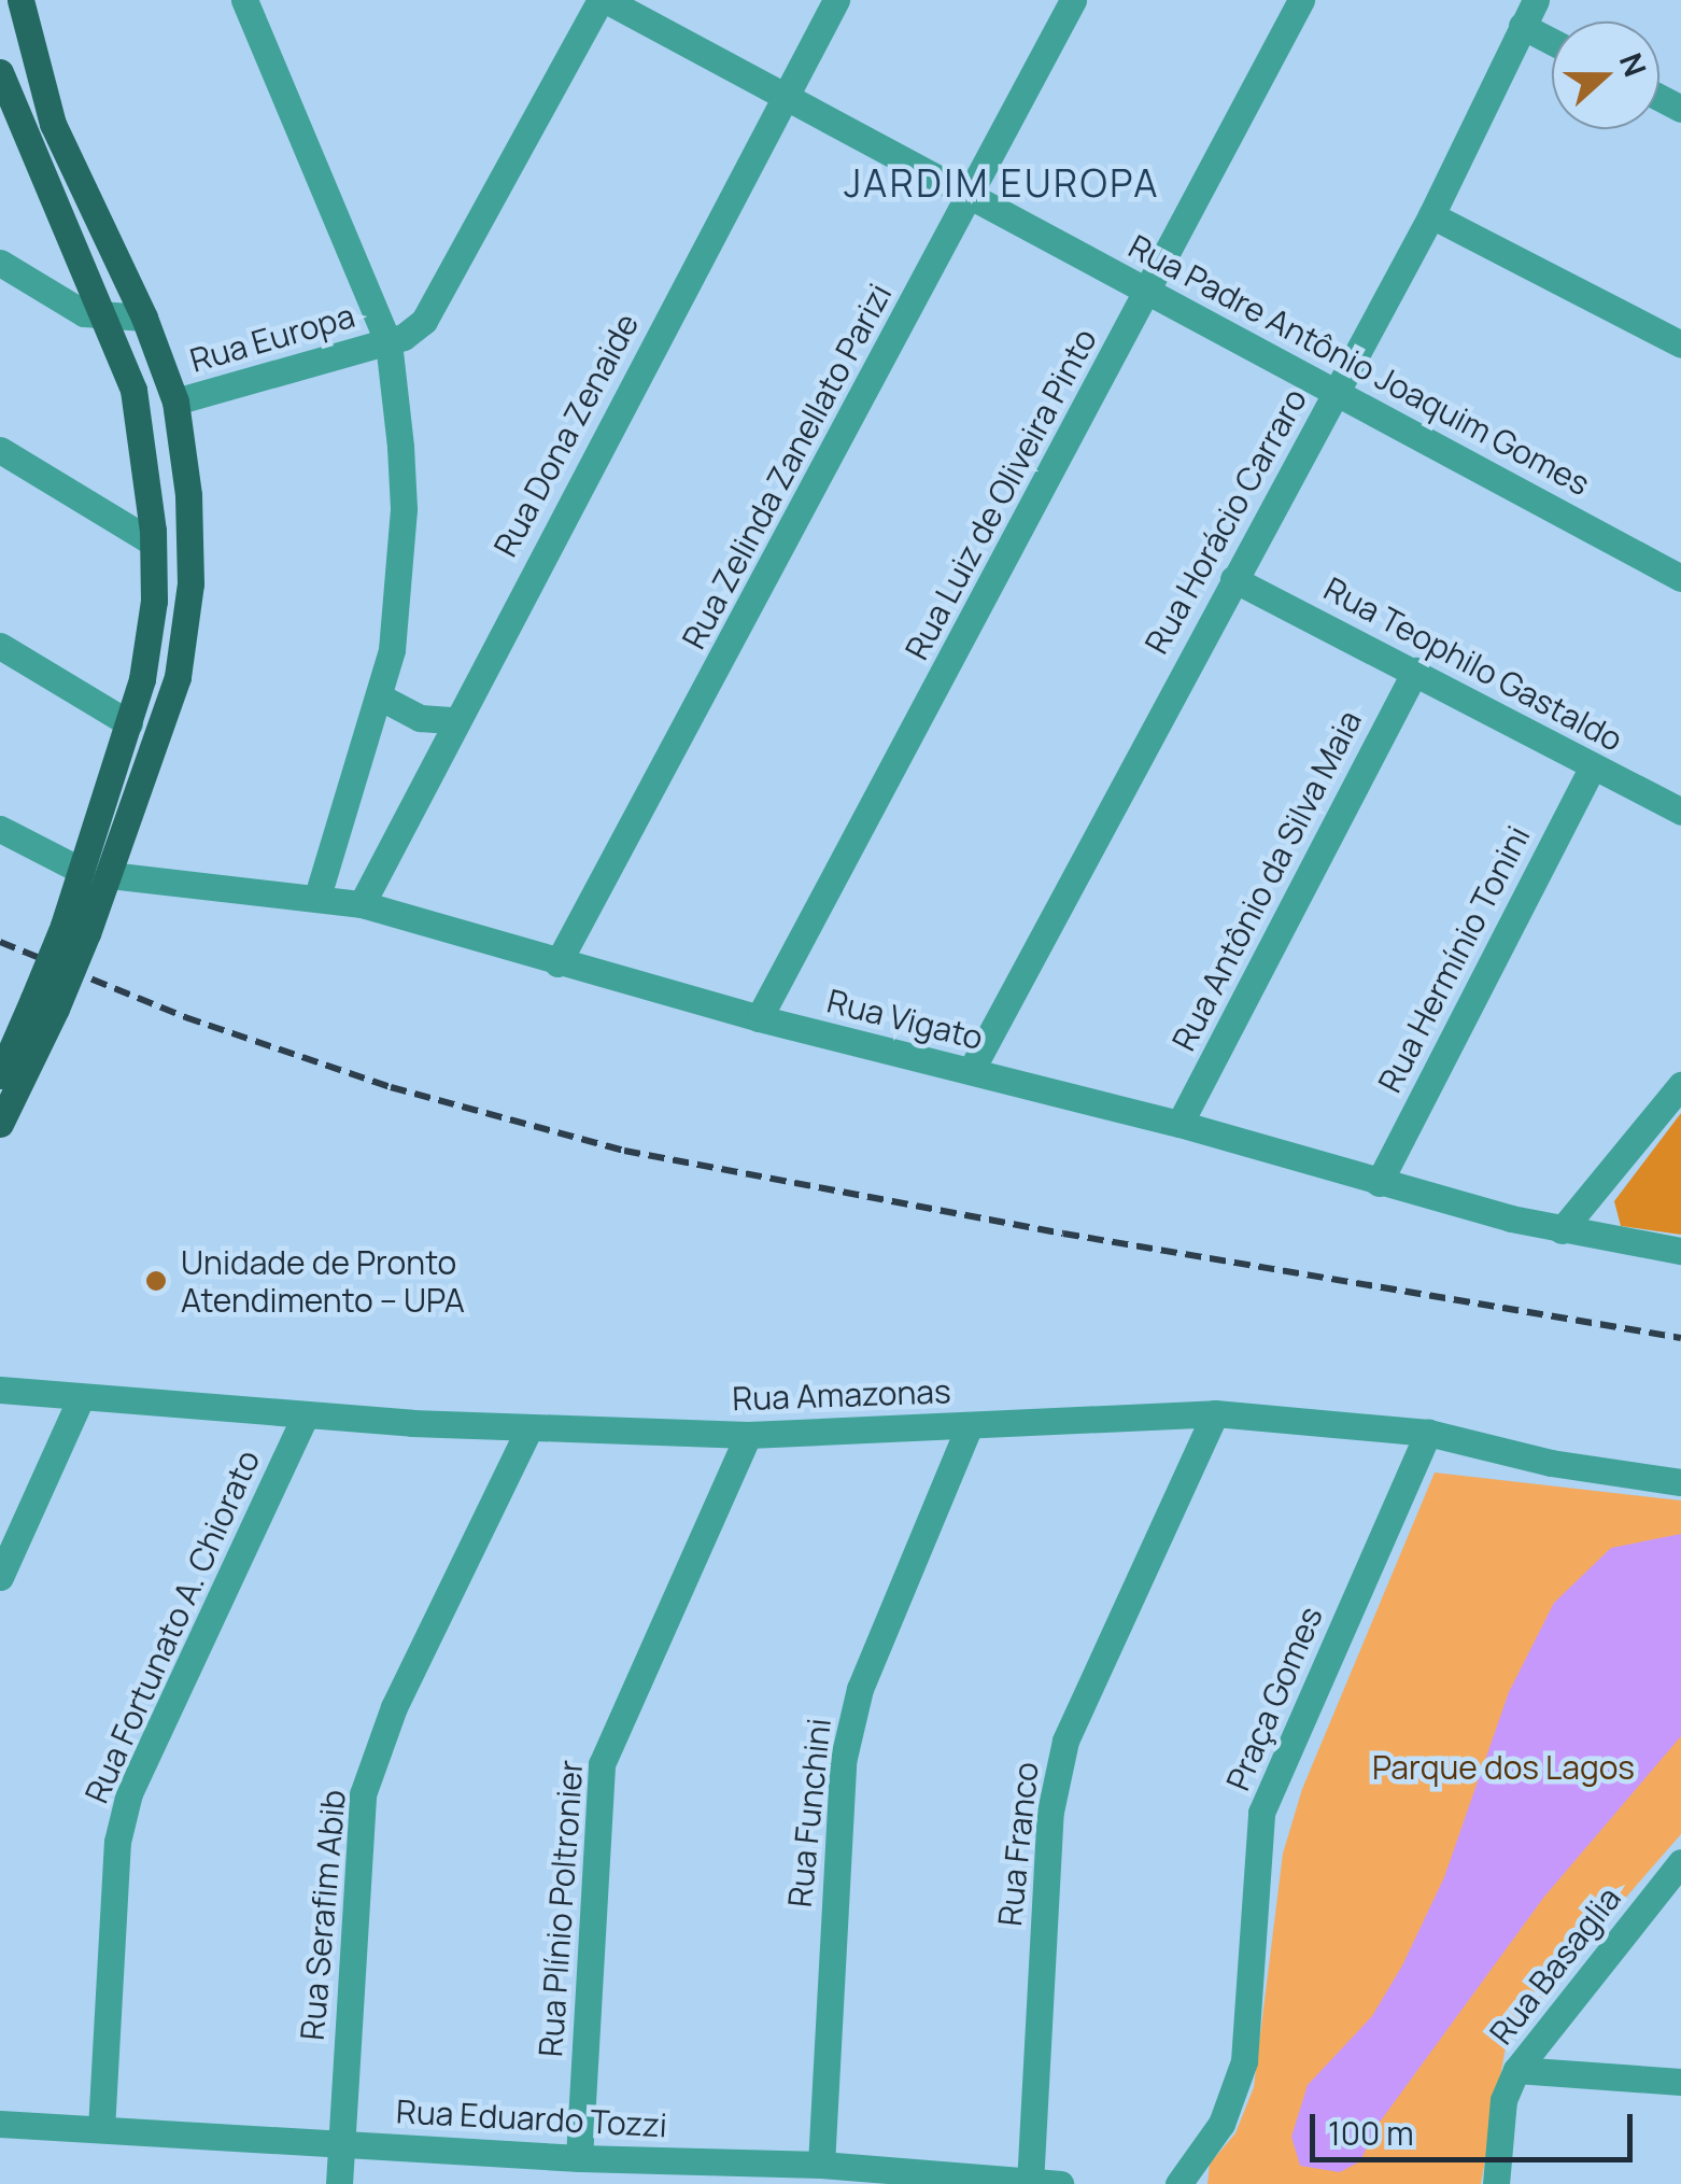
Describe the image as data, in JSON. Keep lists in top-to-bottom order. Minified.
{"streets":{"street":["Rua Europa","Rua Padre Antônio Joaquim Gomes","Rua Dona Zenaide","Rua Zelinda Zanellato Parizi","Rua Luiz de Oliveira Pinto","Rua Horácio Carraro","Rua Teophilo Gastaldo","Rua Antônio da Silva Maia","Rua Hermínio Tonini","Rua Vigato","Rua Amazonas","Rua Fortunato A. Chiorato","Praça Gomes","Rua Funchini","Rua Franco","Rua Plínio Poltronier","Rua Serafim Abib","Rua Basaglia","Rua Eduardo Tozzi"]},"crossings":[["Rua Padre Antônio Joaquim Gomes","Rua Dona Zenaide"],["Rua Padre Antônio Joaquim Gomes","Rua Zelinda Zanellato Parizi"],["Rua Padre Antônio Joaquim Gomes","Rua Luiz de Oliveira Pinto"],["Rua Padre Antônio Joaquim Gomes","Rua Horácio Carraro"],["Rua Dona Zenaide","Rua Vigato"],["Rua Zelinda Zanellato Parizi","Rua Vigato"],["Rua Luiz de Oliveira Pinto","Rua Vigato"],["Rua Horácio Carraro","Rua Teophilo Gastaldo"],["Rua Horácio Carraro","Rua Vigato"],["Rua Teophilo Gastaldo","Rua Antônio da Silva Maia"],["Rua Teophilo Gastaldo","Rua Hermínio Tonini"],["Rua Antônio da Silva Maia","Rua Vigato"],["Rua Hermínio Tonini","Rua Vigato"],["Rua Amazonas","Rua Fortunato A. Chiorato"],["Rua Amazonas","Praça Gomes"],["Rua Amazonas","Rua Funchini"],["Rua Amazonas","Rua Franco"],["Rua Amazonas","Rua Plínio Poltronier"],["Rua Amazonas","Rua Serafim Abib"],["Rua Fortunato A. Chiorato","Rua Eduardo Tozzi"],["Rua Funchini","Rua Eduardo Tozzi"],["Rua Franco","Rua Eduardo Tozzi"],["Rua Plínio Poltronier","Rua Eduardo Tozzi"],["Rua Serafim Abib","Rua Eduardo Tozzi"]],"districts":["JARDIM EUROPA"],"parks":["Parque dos Lagos"],"places":["Unidade de Pronto Atendimento – UPA"],"scale_bar":"100 m","north":"right"}
